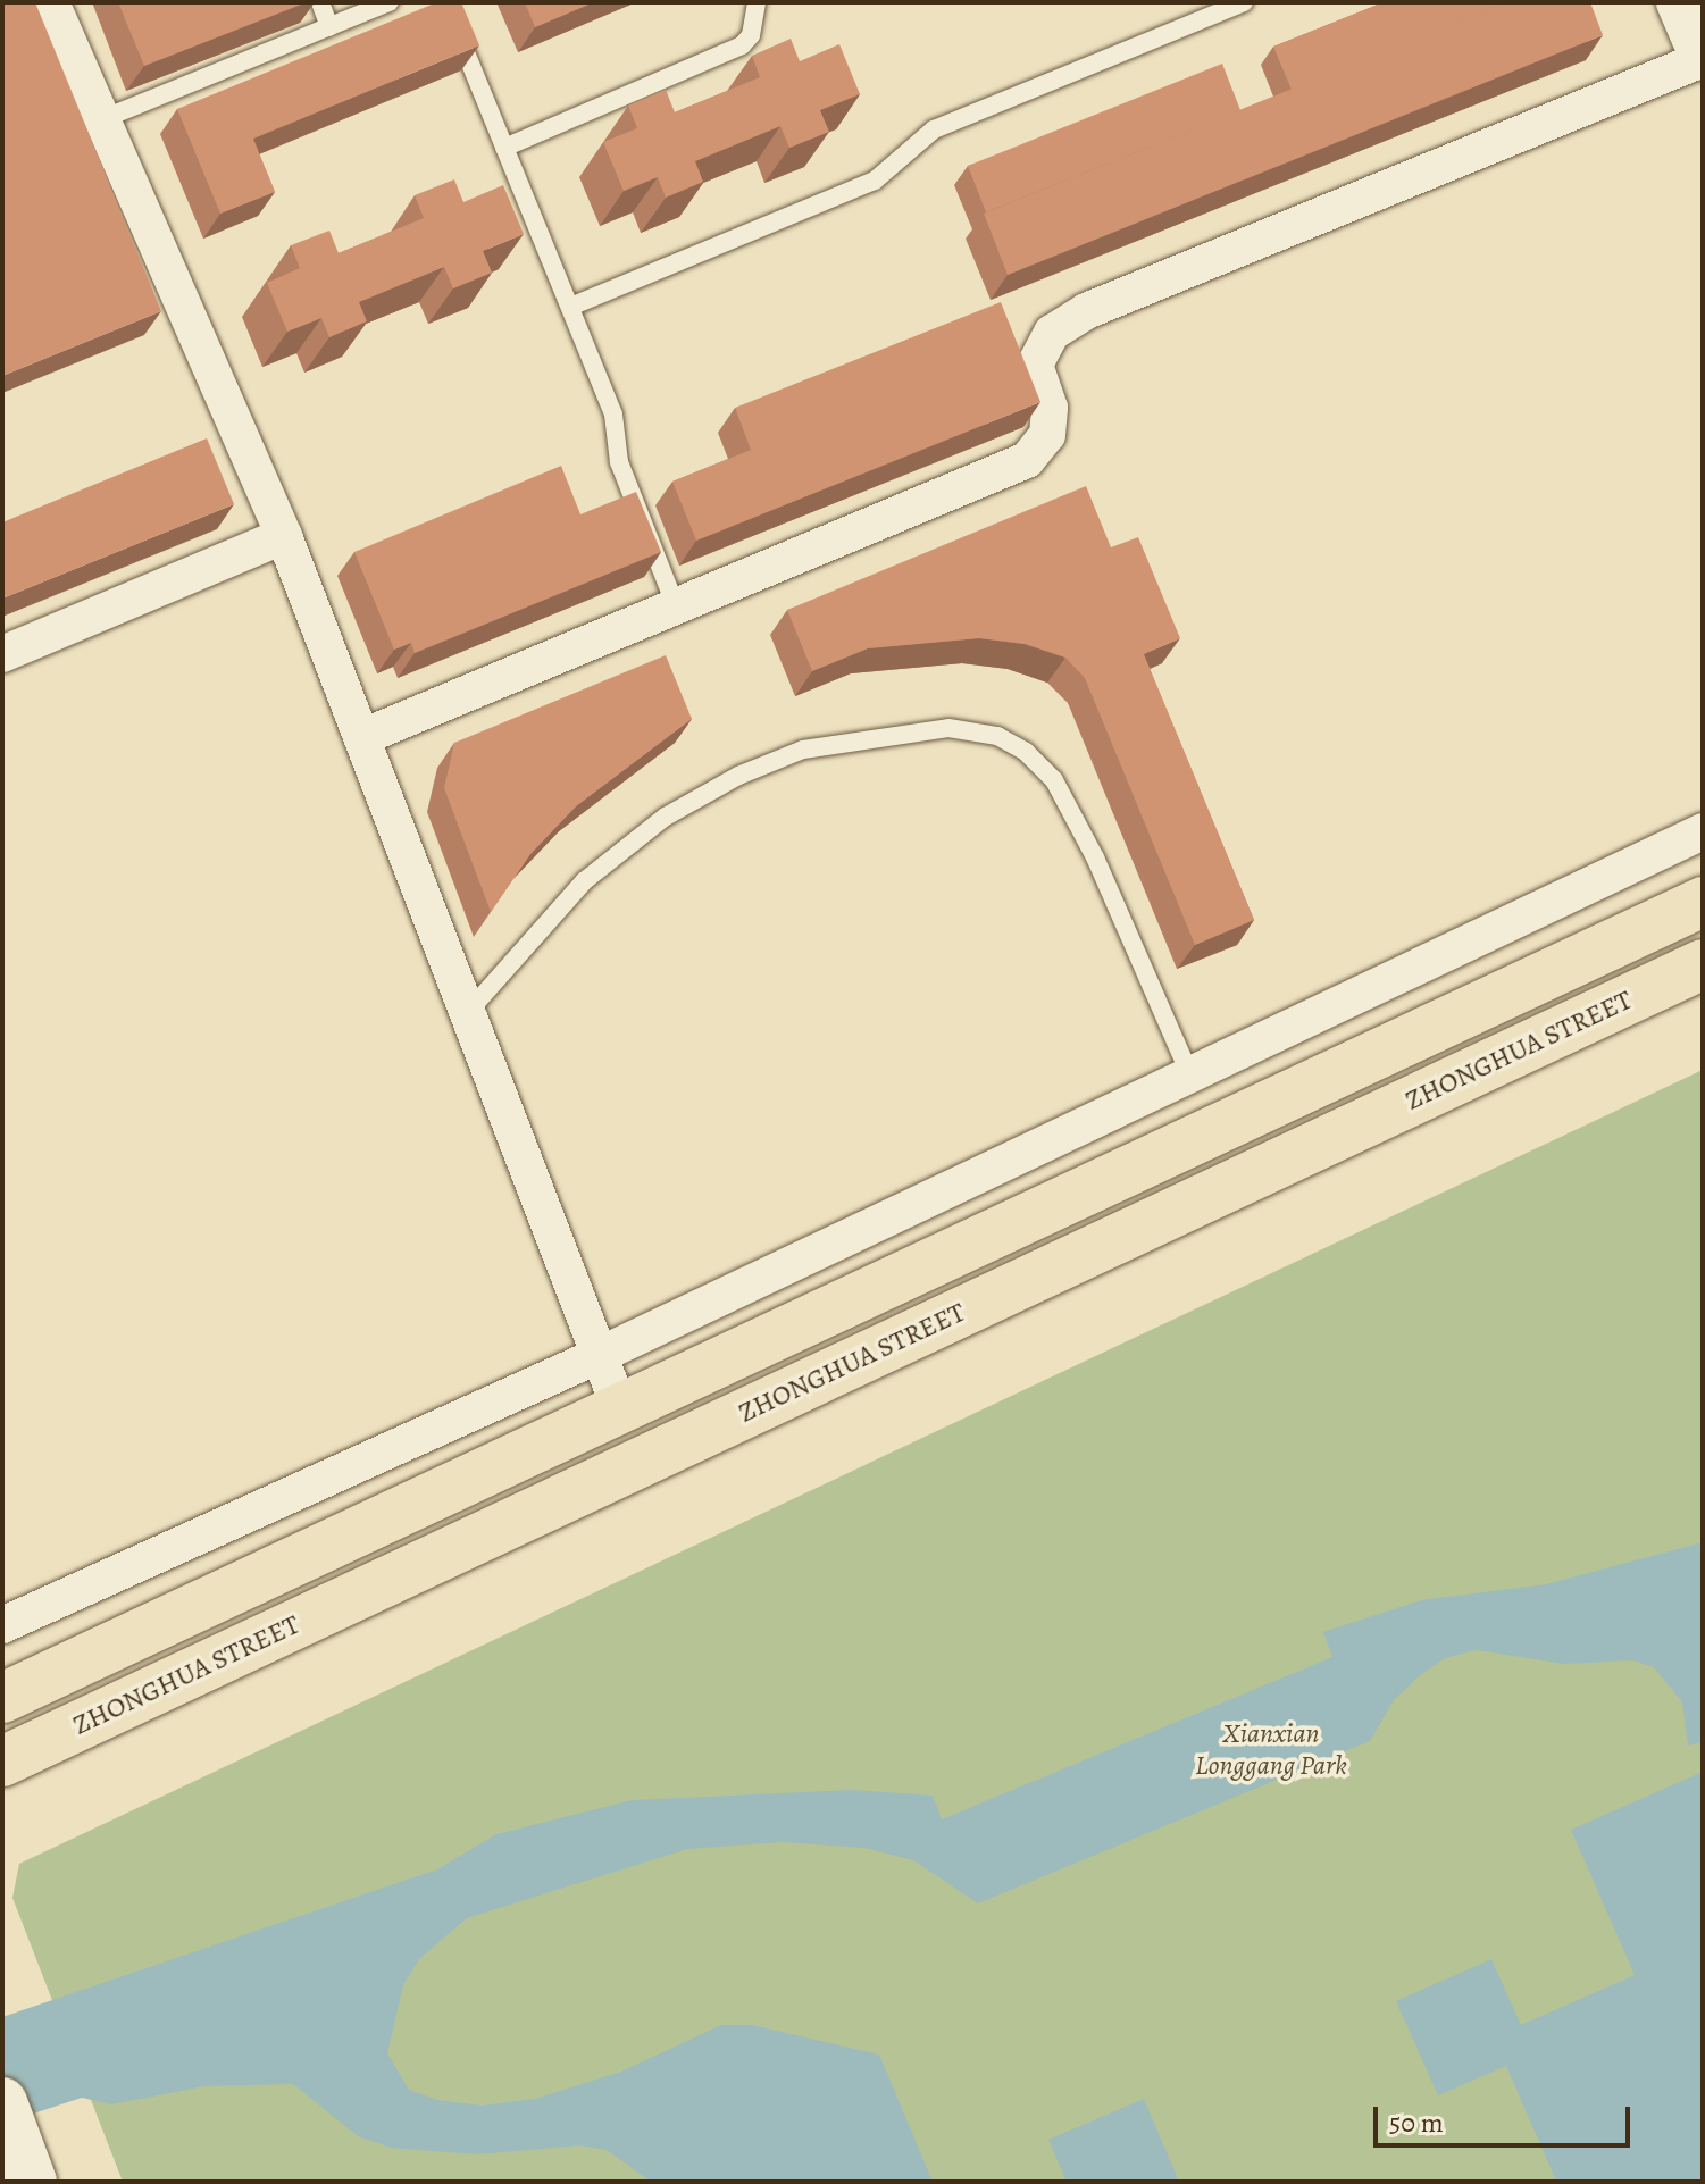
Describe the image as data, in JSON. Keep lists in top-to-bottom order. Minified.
{"streets":{"main road":["ZHONGHUA STREET"]},"parks":["Xianxian Longgang Park"],"scale_bar":"50 m"}
